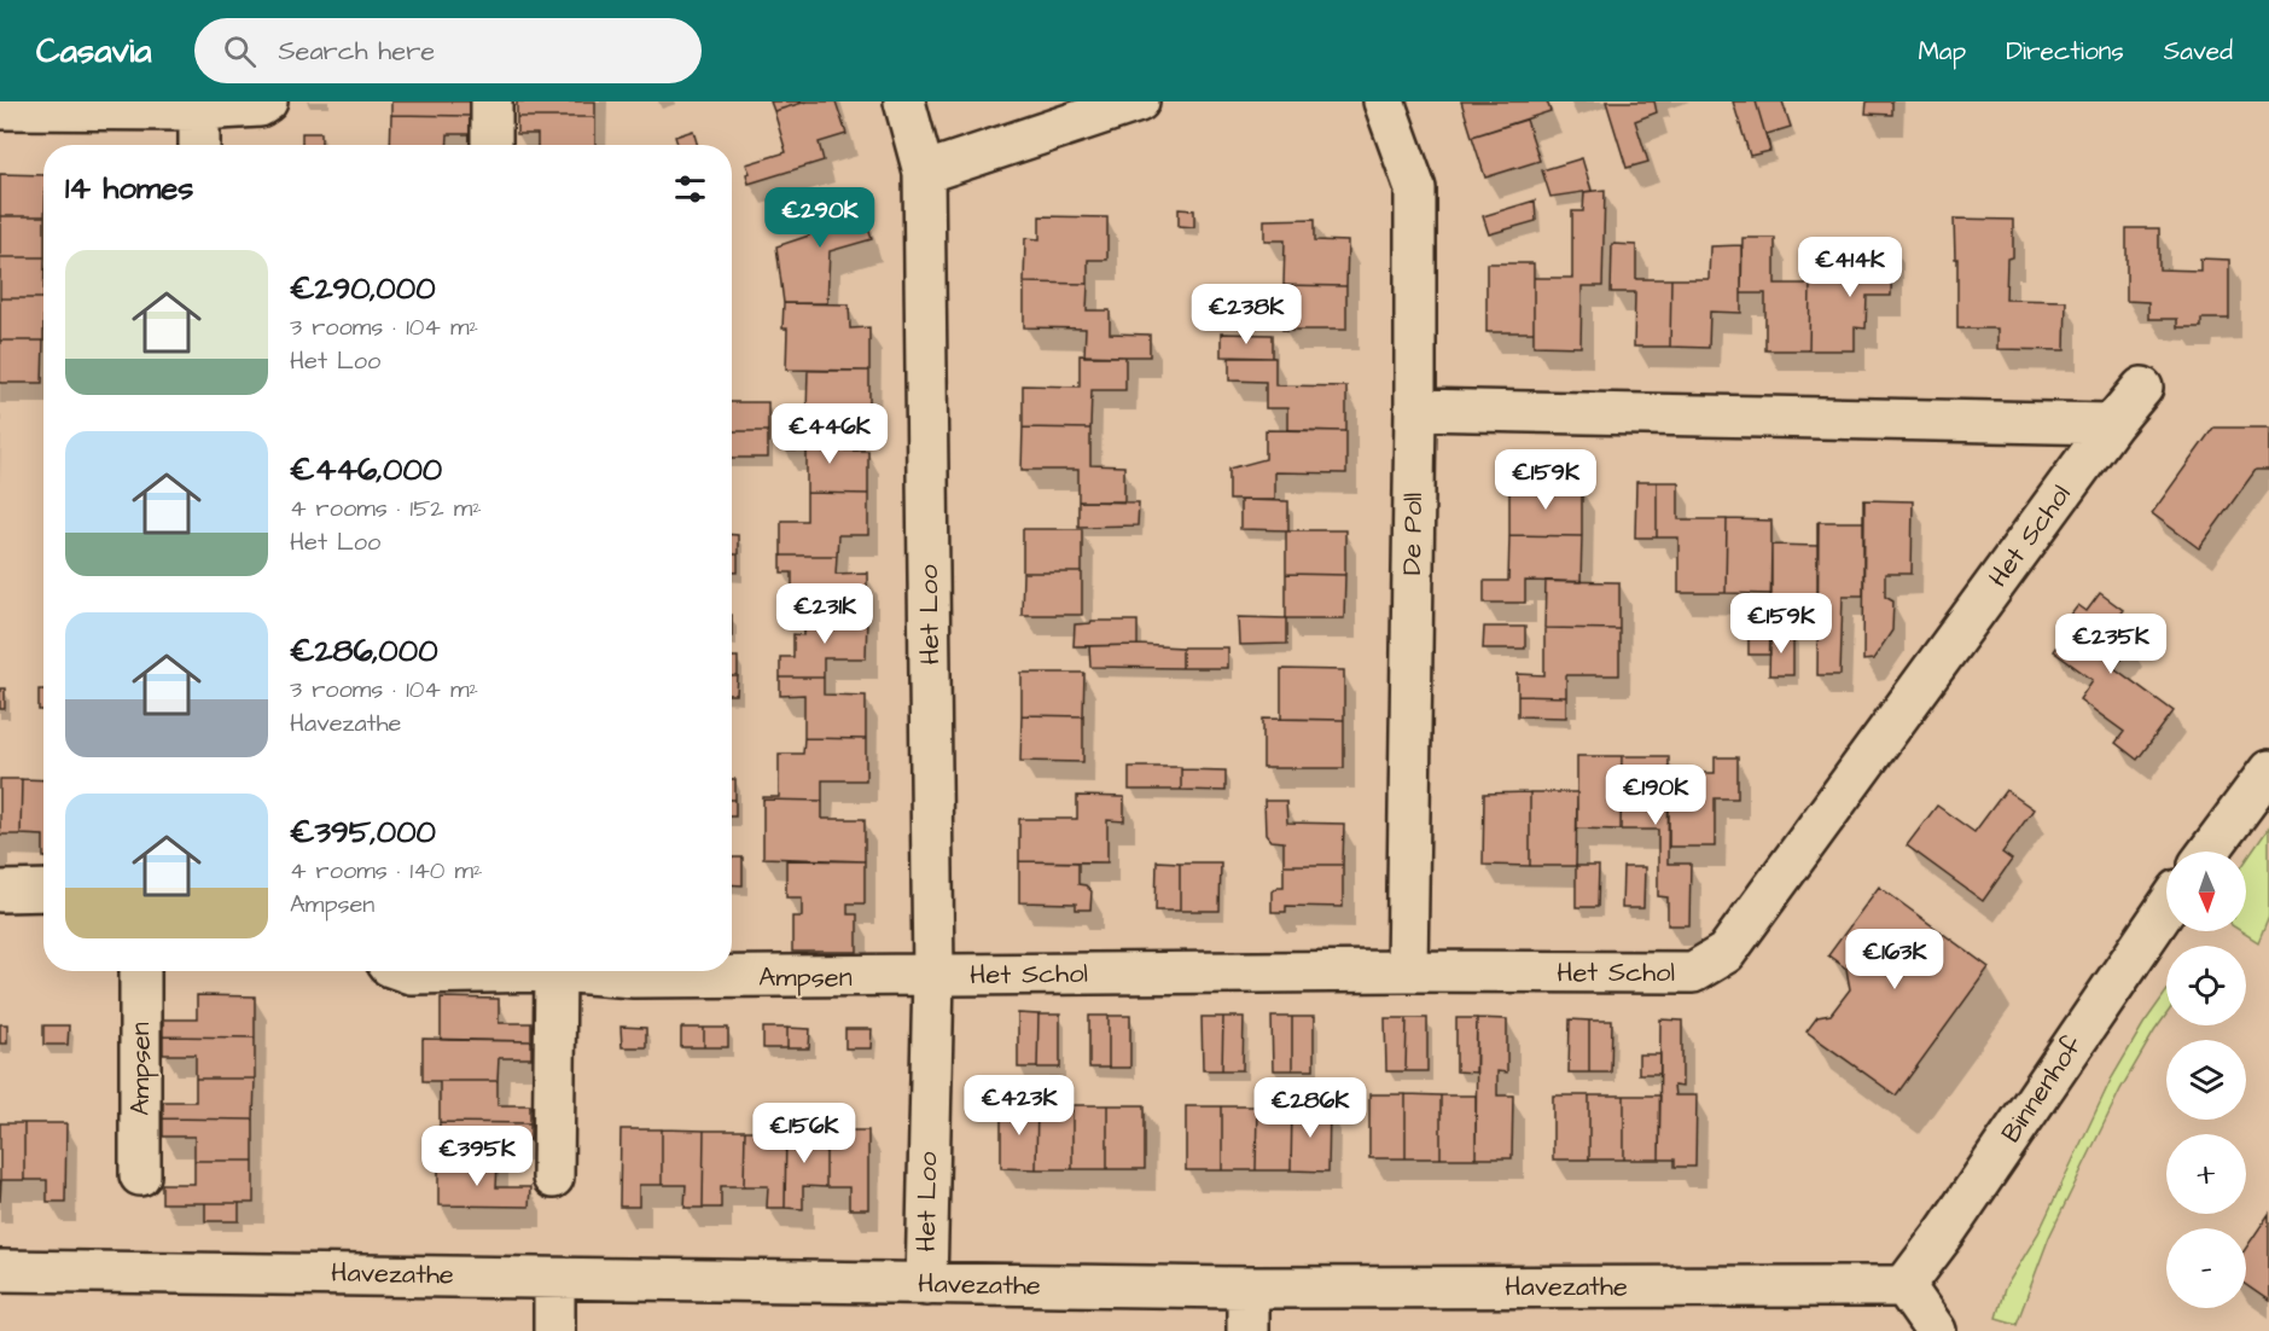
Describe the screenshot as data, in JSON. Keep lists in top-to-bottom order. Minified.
{"streets":{"street":["De Poll","Het Schol","Het Loo","Ampsen","Binnenhof","Havezathe"]},"crossings":[["De Poll","Het Schol"],["Het Schol","Het Loo"],["Het Schol","Ampsen"],["Het Loo","Ampsen"],["Het Loo","Havezathe"],["Binnenhof","Havezathe"]],"north":"bottom","page":{"header":"Casavia","search":"Search here","nav":["Map","Directions","Saved"],"heading":"14 homes","price":["€290K","€414K","€238K","€446K","€159K","€231K","€159K","€235K","€190K","€163K","€423K","€286K","€156K","€395K"],"list":[{"name":"€290,000","note":"3 rooms · 104 m² · Het Loo"},{"name":"€446,000","note":"4 rooms · 152 m² · Het Loo"},{"name":"€286,000","note":"3 rooms · 104 m² · Havezathe"},{"name":"€395,000","note":"4 rooms · 140 m² · Ampsen"}],"map_buttons":["+","−"]}}
